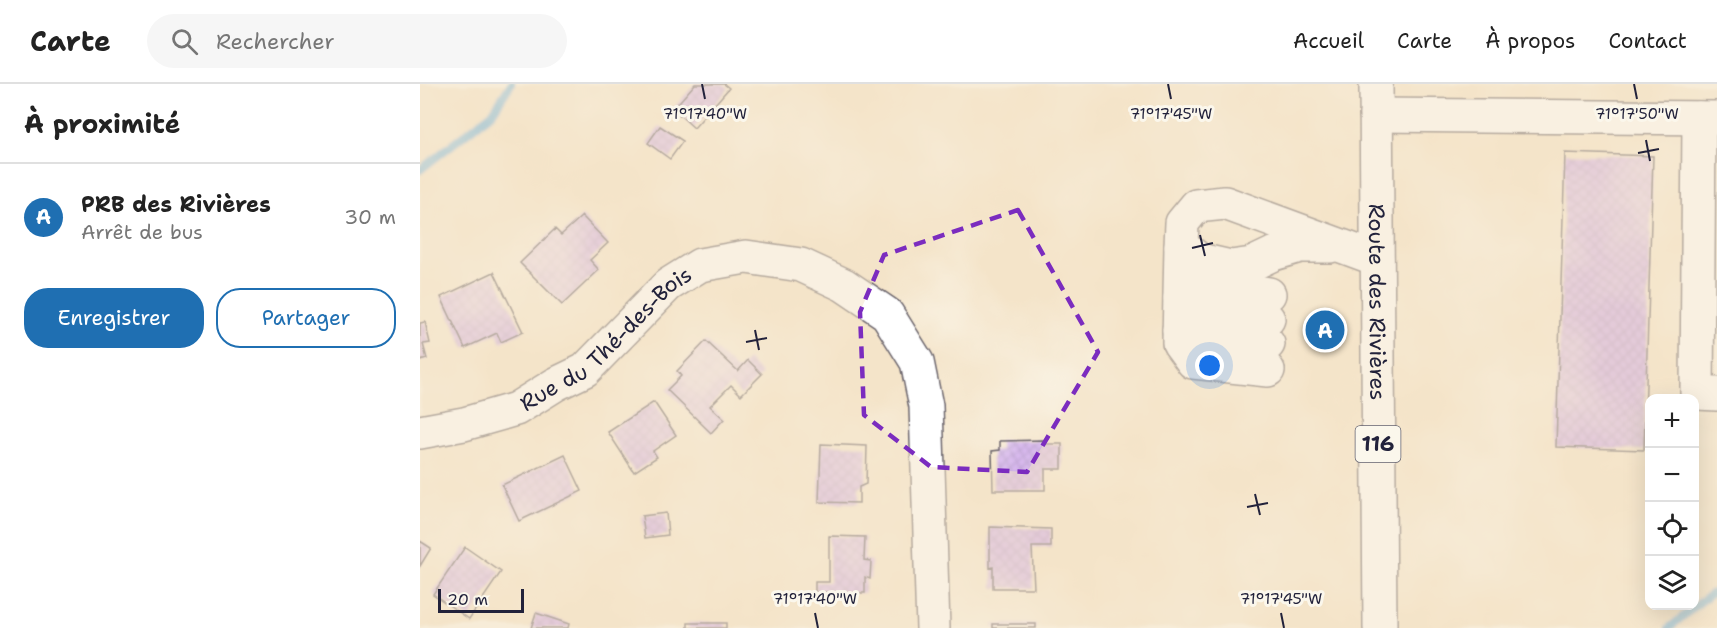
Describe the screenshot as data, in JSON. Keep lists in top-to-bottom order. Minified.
{"streets":{"street":["Route des Rivières","Rue du Thé-des-Bois","116"]},"scale_bar":"20 m","page":{"header":"Carte","search":"Rechercher","nav":["Accueil","Carte","À propos","Contact"],"heading":"À proximité","list":[{"mark":"A","name":"PRB des Rivières","note":"Arrêt de bus","value":"30 m"}],"buttons":["Enregistrer","Partager"],"pins":"A","map_buttons":["+","−"],"scale":"20 m"},"coordinates":["71°17'40\"W","71°17'45\"W","71°17'50\"W"]}
